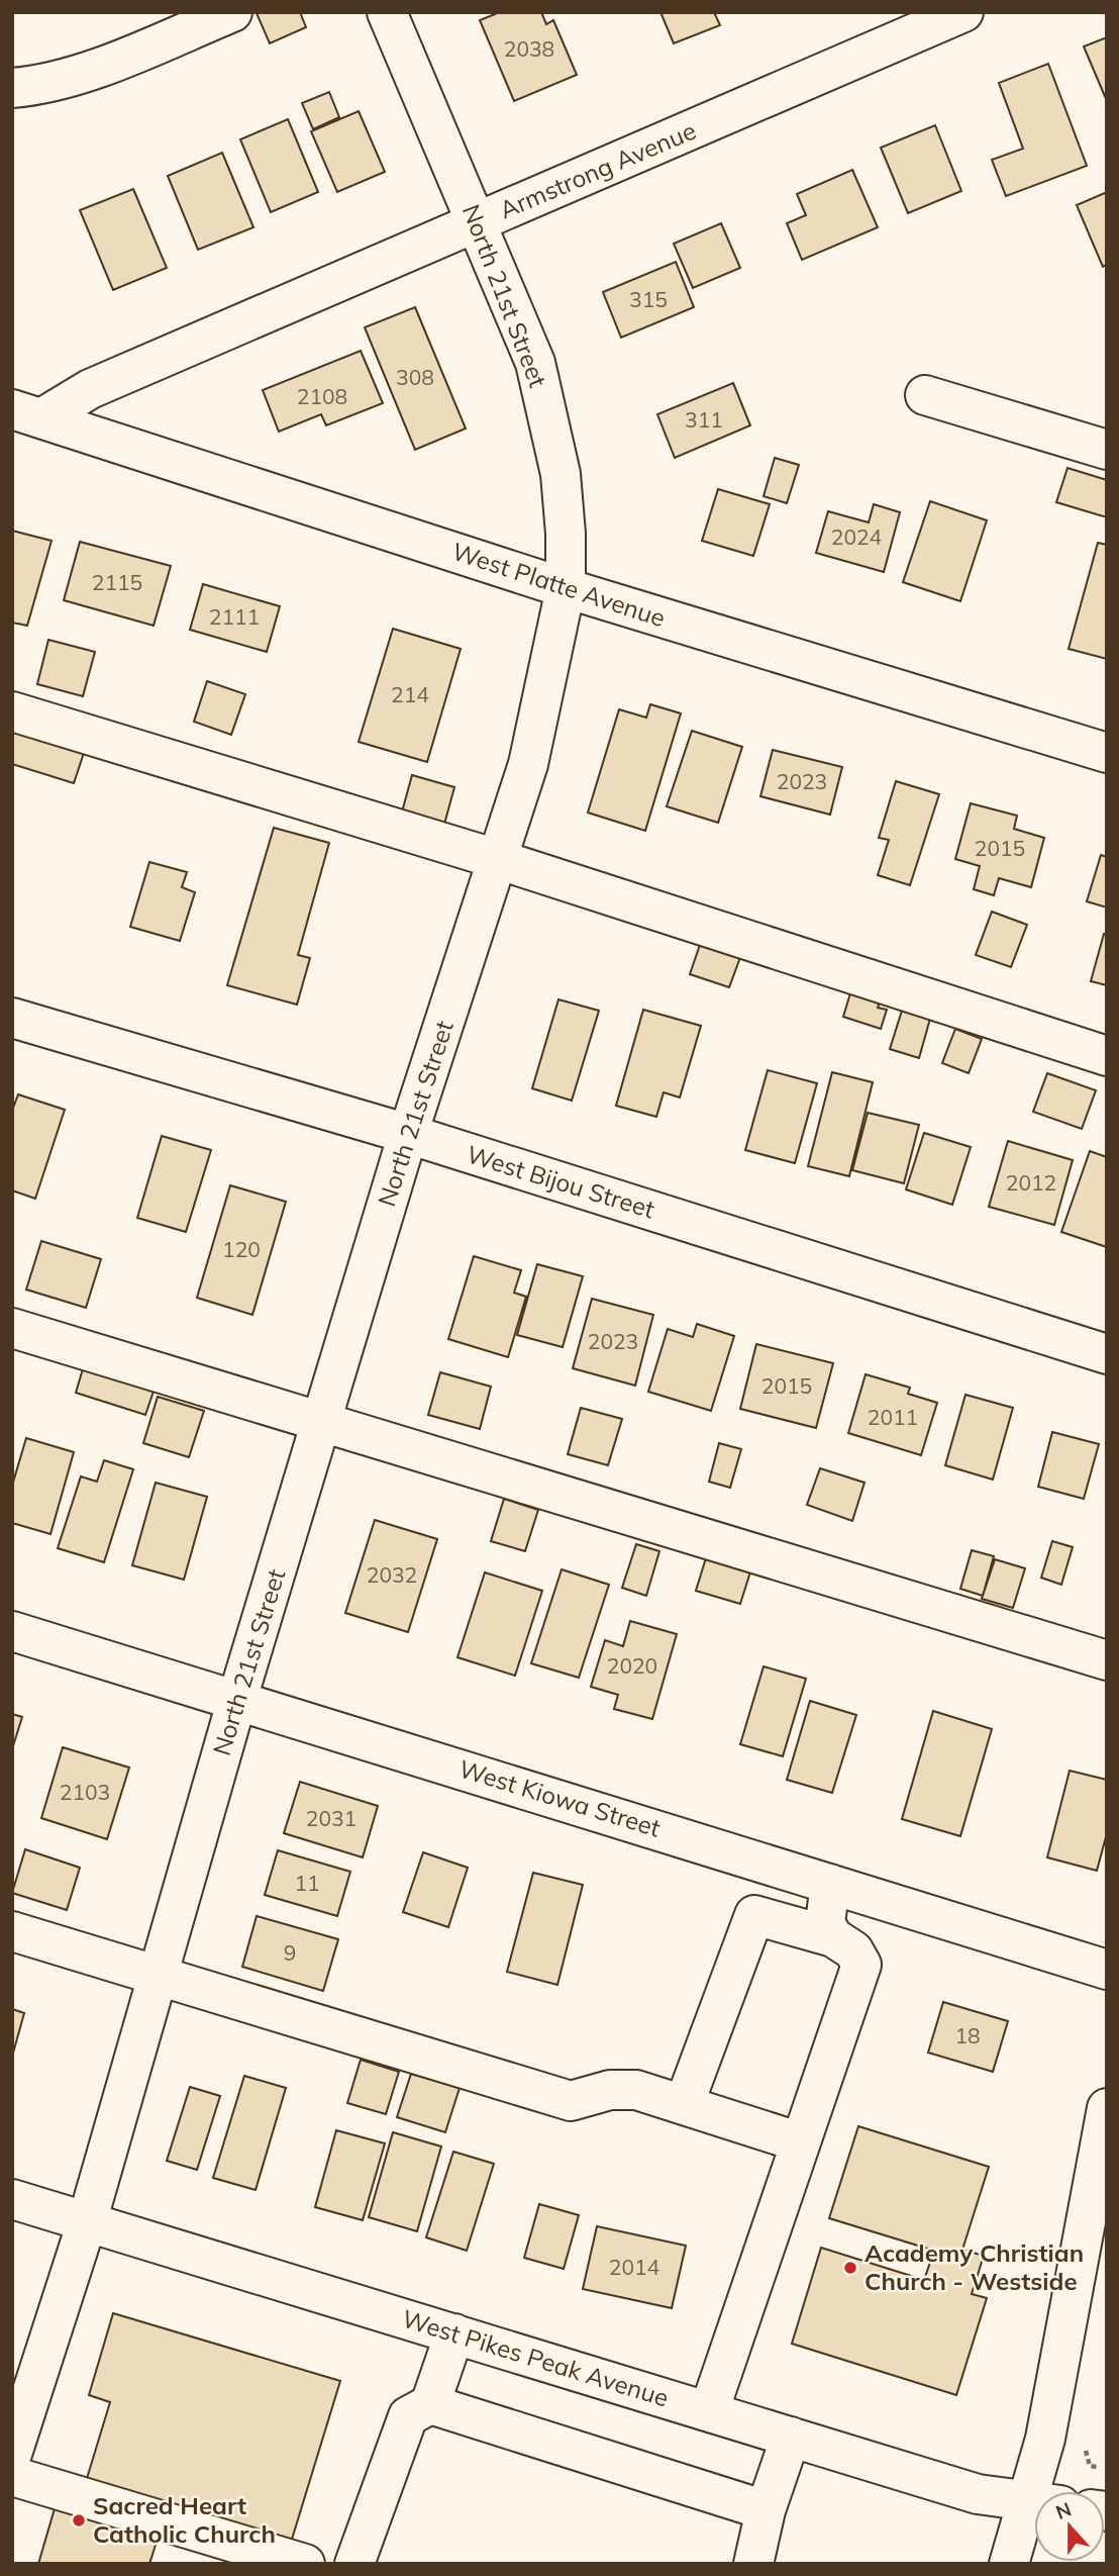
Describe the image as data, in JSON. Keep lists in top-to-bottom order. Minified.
{"streets":{"street":["Armstrong Avenue","North 21st Street","West Platte Avenue","West Bijou Street","West Kiowa Street","West Pikes Peak Avenue"]},"crossings":[["Armstrong Avenue","North 21st Street"],["Armstrong Avenue","West Platte Avenue"],["North 21st Street","West Platte Avenue"],["North 21st Street","West Bijou Street"],["North 21st Street","West Kiowa Street"],["North 21st Street","West Pikes Peak Avenue"]],"places":["Academy Christian Church - Westside","Sacred Heart Catholic Church"],"house_numbers":["2038","315","308","2108","311","2024","2115","2111","214","2023","2015","2012","120","2023","2015","2011","2032","2020","2103","2031","11","9","18","2014"],"north":"top"}
